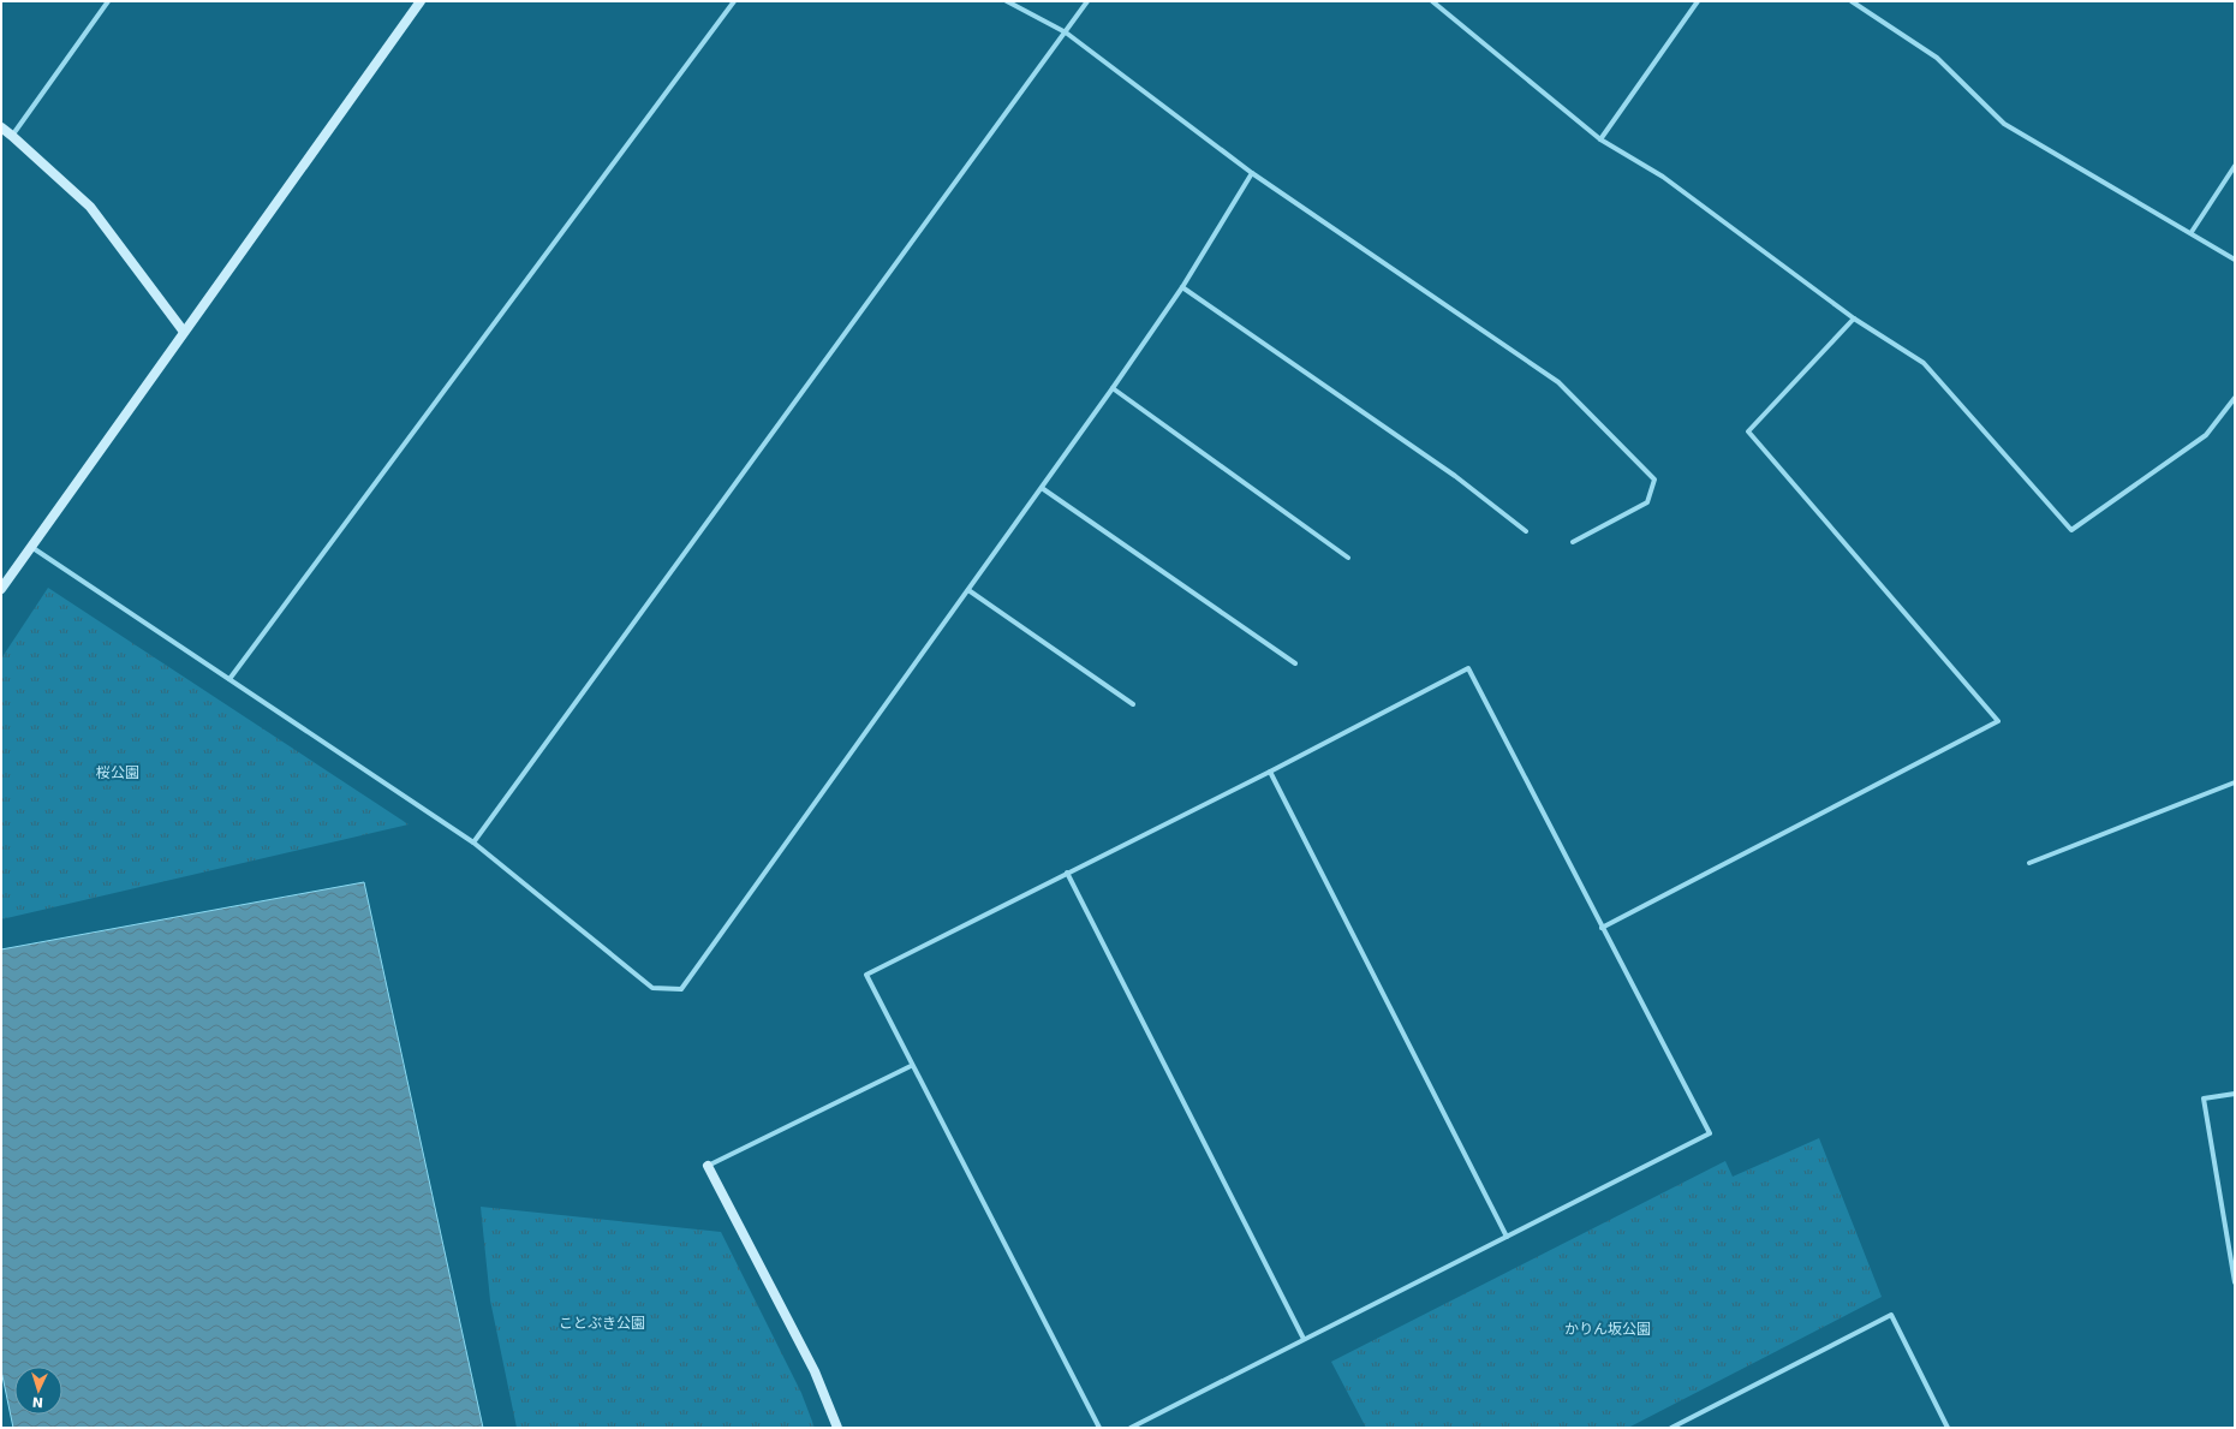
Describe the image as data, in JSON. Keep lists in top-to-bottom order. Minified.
{"parks":["桜公園","ことぶき公園","かりん坂公園"],"north":"bottom"}
